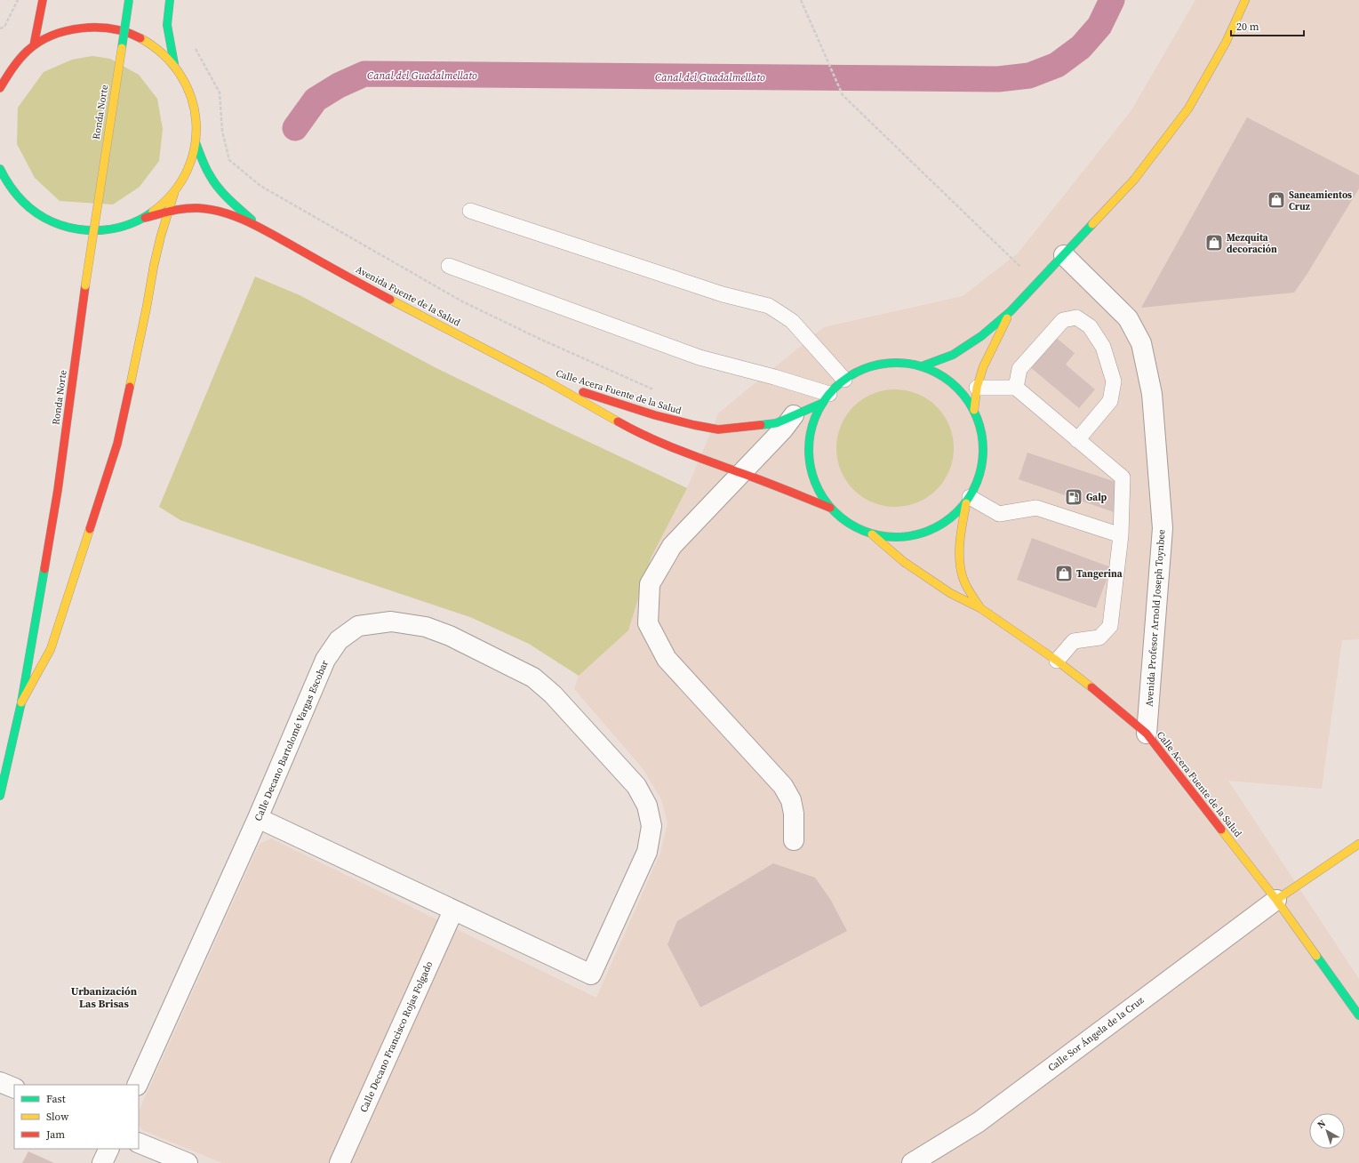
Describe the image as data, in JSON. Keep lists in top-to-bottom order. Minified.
{"streets":{"main road":["Ronda Norte","Avenida Fuente de la Salud","Calle Acera Fuente de la Salud"],"street":["Avenida Profesor Arnold Joseph Toynbee","Calle Decano Bartolomé Vargas Escobar","Calle Sor Ángela de la Cruz","Calle Decano Francisco Rojas Folgado"]},"crossings":[["Avenida Fuente de la Salud","Calle Acera Fuente de la Salud"],["Calle Acera Fuente de la Salud","Avenida Profesor Arnold Joseph Toynbee"],["Calle Acera Fuente de la Salud","Calle Sor Ángela de la Cruz"],["Calle Decano Bartolomé Vargas Escobar","Calle Decano Francisco Rojas Folgado"]],"districts":["Urbanización Las Brisas"],"water":["Canal del Guadalmellato"],"places":{"shop":["Saneamientos Cruz","Mezquita decoración","Tangerina"],"fuel station":["Galp"]},"legend":["Fast","Slow","Jam"],"scale_bar":"20 m","north":"top left"}
